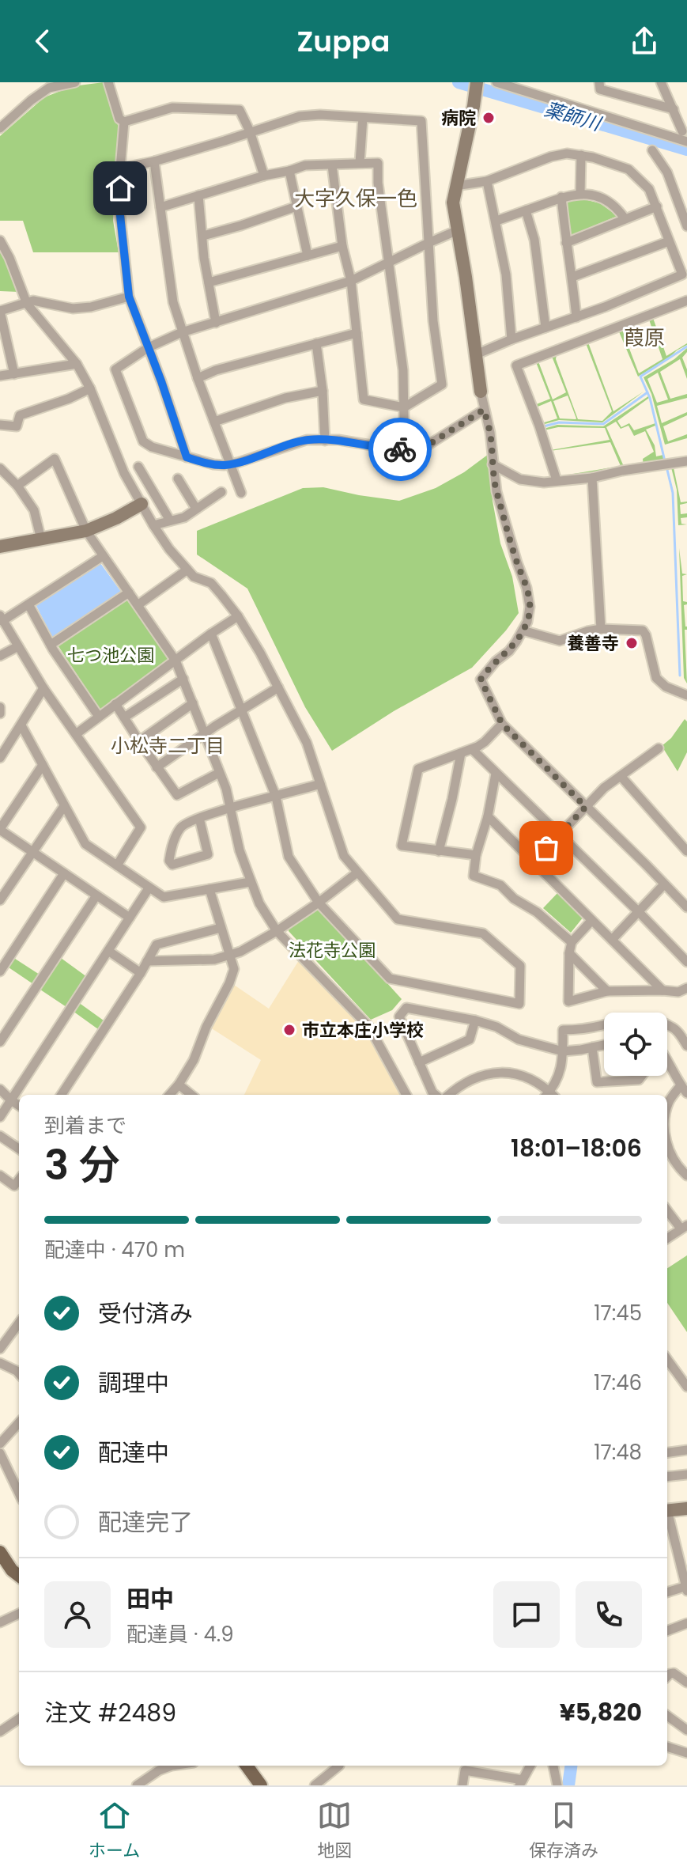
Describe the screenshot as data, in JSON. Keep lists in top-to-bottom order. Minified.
{"districts":["大字久保一色","葭原","小松寺二丁目"],"water":["薬師川"],"parks":["七つ池公園","法花寺公園"],"places":["病院","養善寺","市立本庄小学校"],"page":{"header":"Zuppa","heading":["3 分","到着まで","18:01–18:06"],"panel":["田中","配達員 · 4.9","注文 #2489","¥5,820"],"bar":"配達中 · 470 m","list":[["受付済み","17:45"],["調理中","17:46"],["配達中","17:48"],"配達完了"],"tabs":["ホーム","地図","保存済み"]}}
